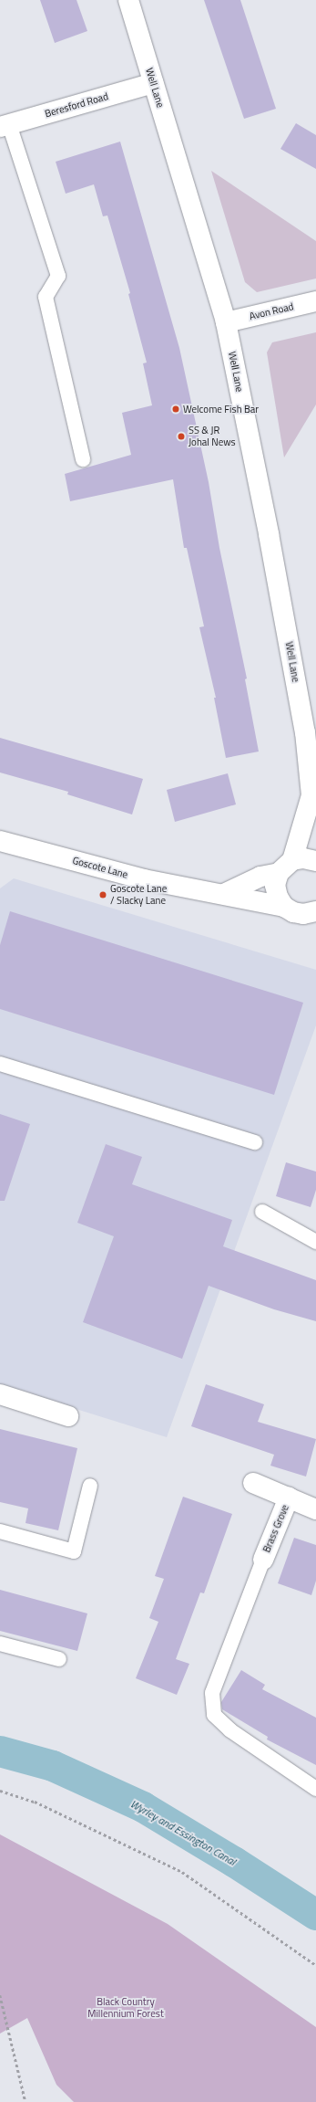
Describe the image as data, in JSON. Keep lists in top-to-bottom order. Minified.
{"streets":{"street":["Well Lane","Beresford Road","Avon Road","Goscote Lane","Brass Grove"]},"crossings":[["Well Lane","Beresford Road"],["Well Lane","Avon Road"],["Well Lane","Goscote Lane"]],"water":["Wyrley and Essington Canal"],"parks":["Black Country Millennium Forest"],"places":["Welcome Fish Bar","SS & JR Johal News","Goscote Lane / Slacky Lane"]}
